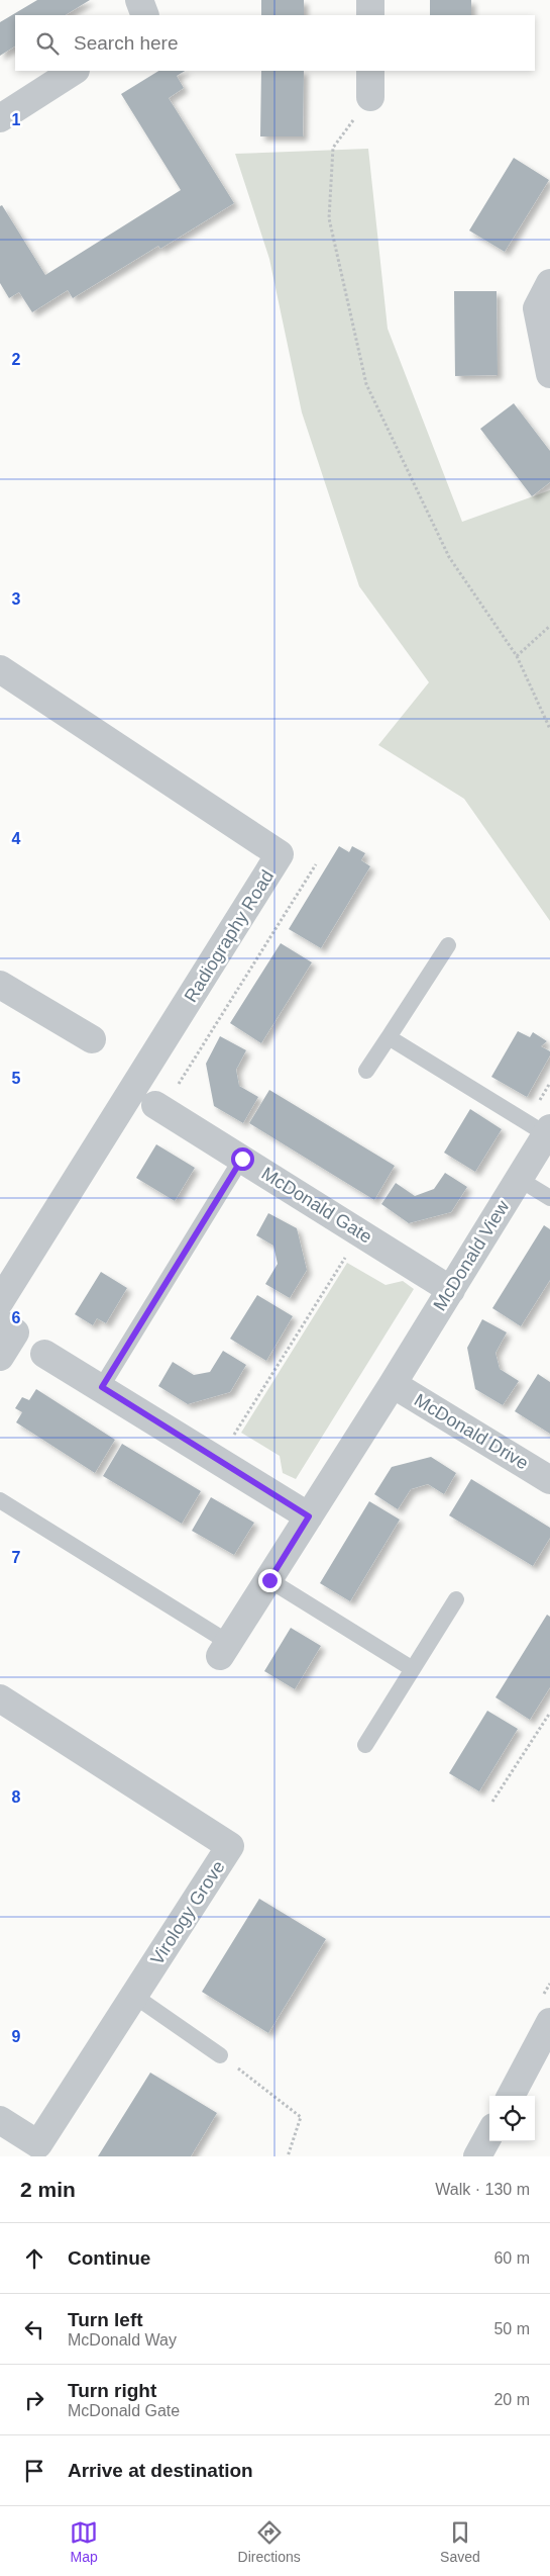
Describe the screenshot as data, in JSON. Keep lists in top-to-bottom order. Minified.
{"streets":{"street":["Radiography Road","McDonald Gate","McDonald View","McDonald Drive","Virology Grove"]},"crossings":[["McDonald Gate","McDonald View"],["McDonald View","McDonald Drive"]],"page":{"search":"Search here","heading":["2 min","Walk · 130 m"],"list":[["Continue","60 m"],["Turn left","McDonald Way","50 m"],["Turn right","McDonald Gate","20 m"],"Arrive at destination"],"nav":["Map","Directions","Saved"]},"grid":{"rows":["1","2","3","4","5","6","7","8","9"]}}
